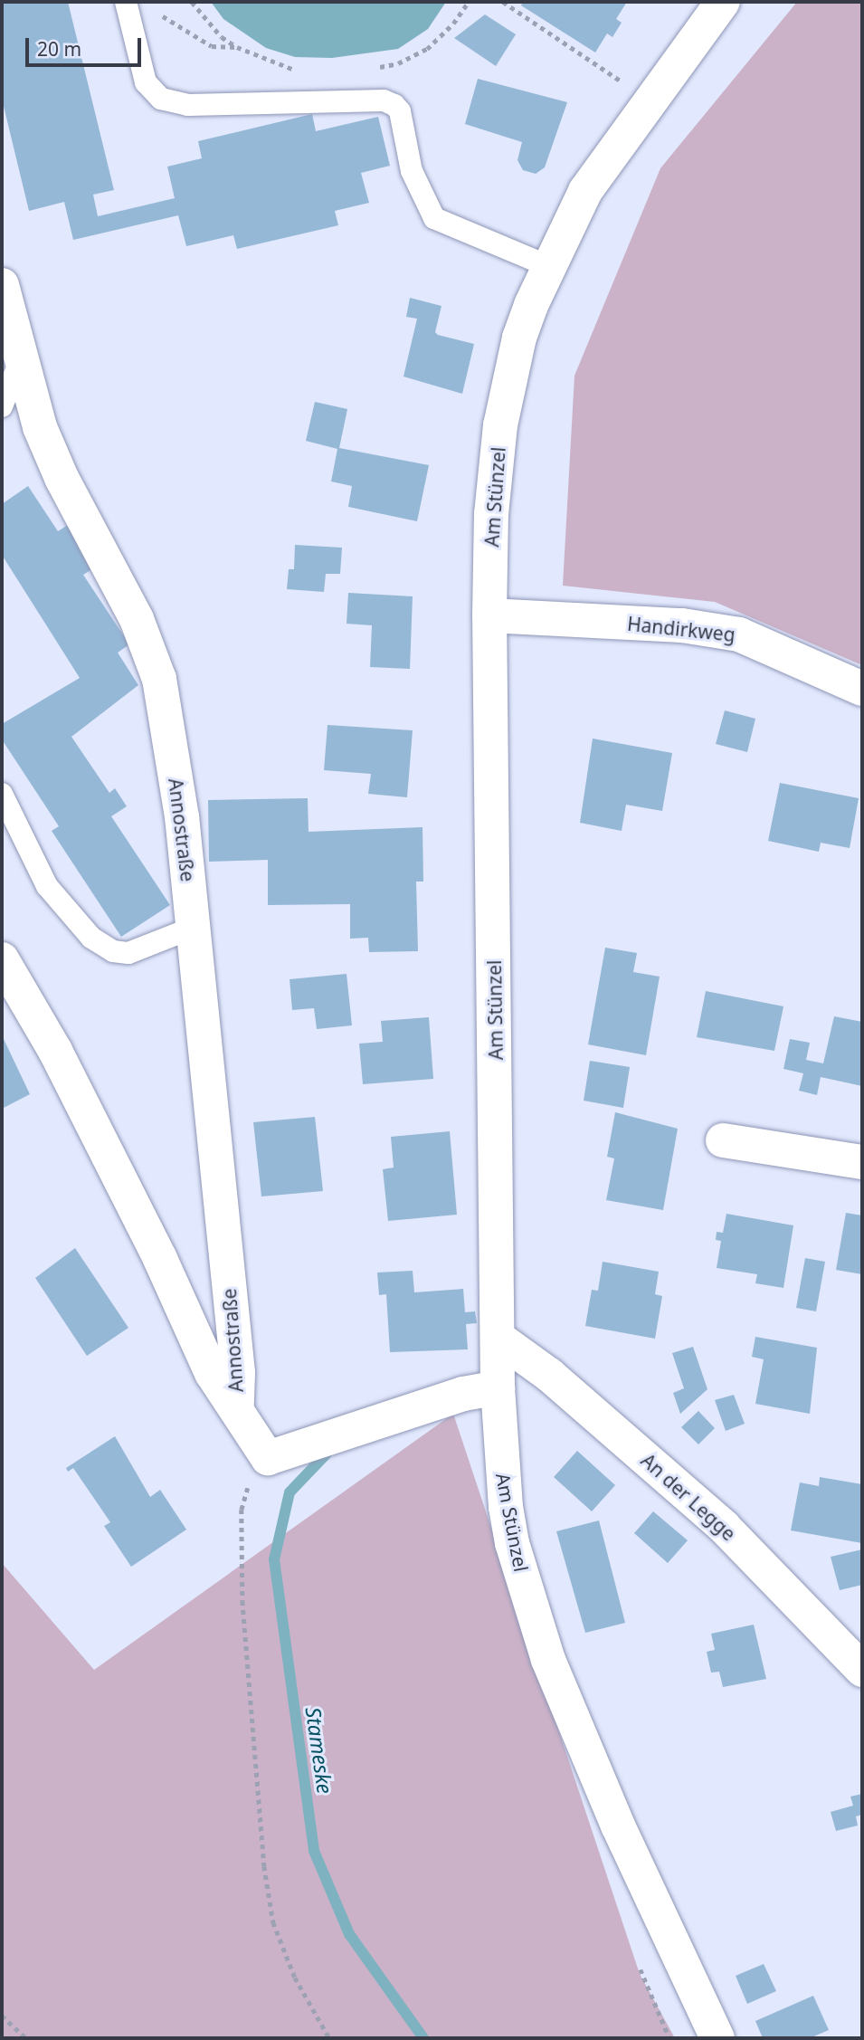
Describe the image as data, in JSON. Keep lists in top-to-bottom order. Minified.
{"streets":{"street":["Am Stünzel","Handirkweg","Annostraße","An der Legge"]},"crossings":[["Am Stünzel","Handirkweg"],["Am Stünzel","An der Legge"]],"water":["Stameske"],"scale_bar":"20 m"}
